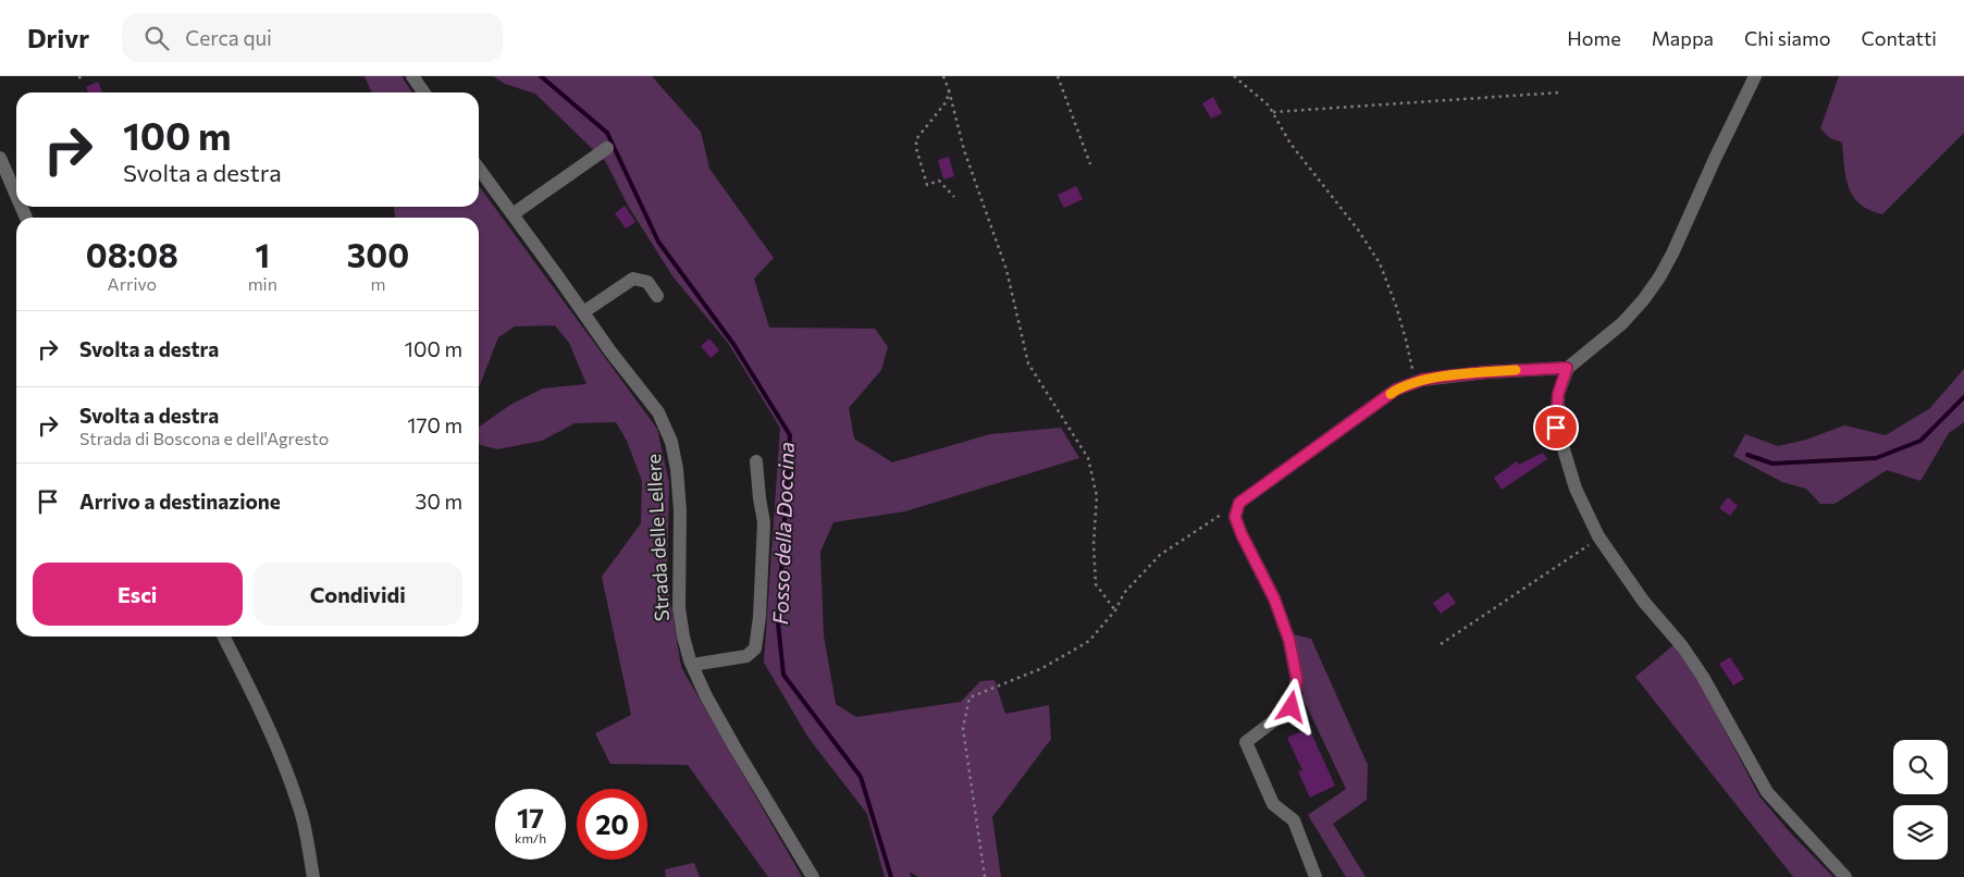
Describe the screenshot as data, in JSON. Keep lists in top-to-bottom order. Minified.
{"streets":{"street":["Strada delle Lellere"]},"water":["Fosso della Doccina"],"page":{"header":"Drivr","search":"Cerca qui","nav":["Home","Mappa","Chi siamo","Contatti"],"turn":["100 m","Svolta a destra"],"eta":["08:08","Arrivo","1","min","300","m"],"list":[{"name":"Svolta a destra","value":"100 m"},{"name":"Svolta a destra","note":"Strada di Boscona e dell'Agresto","value":"170 m"},{"name":"Arrivo a destinazione","value":"30 m"}],"buttons":["Esci","Condividi"],"speed":"17 km/h","limit":"20"}}
